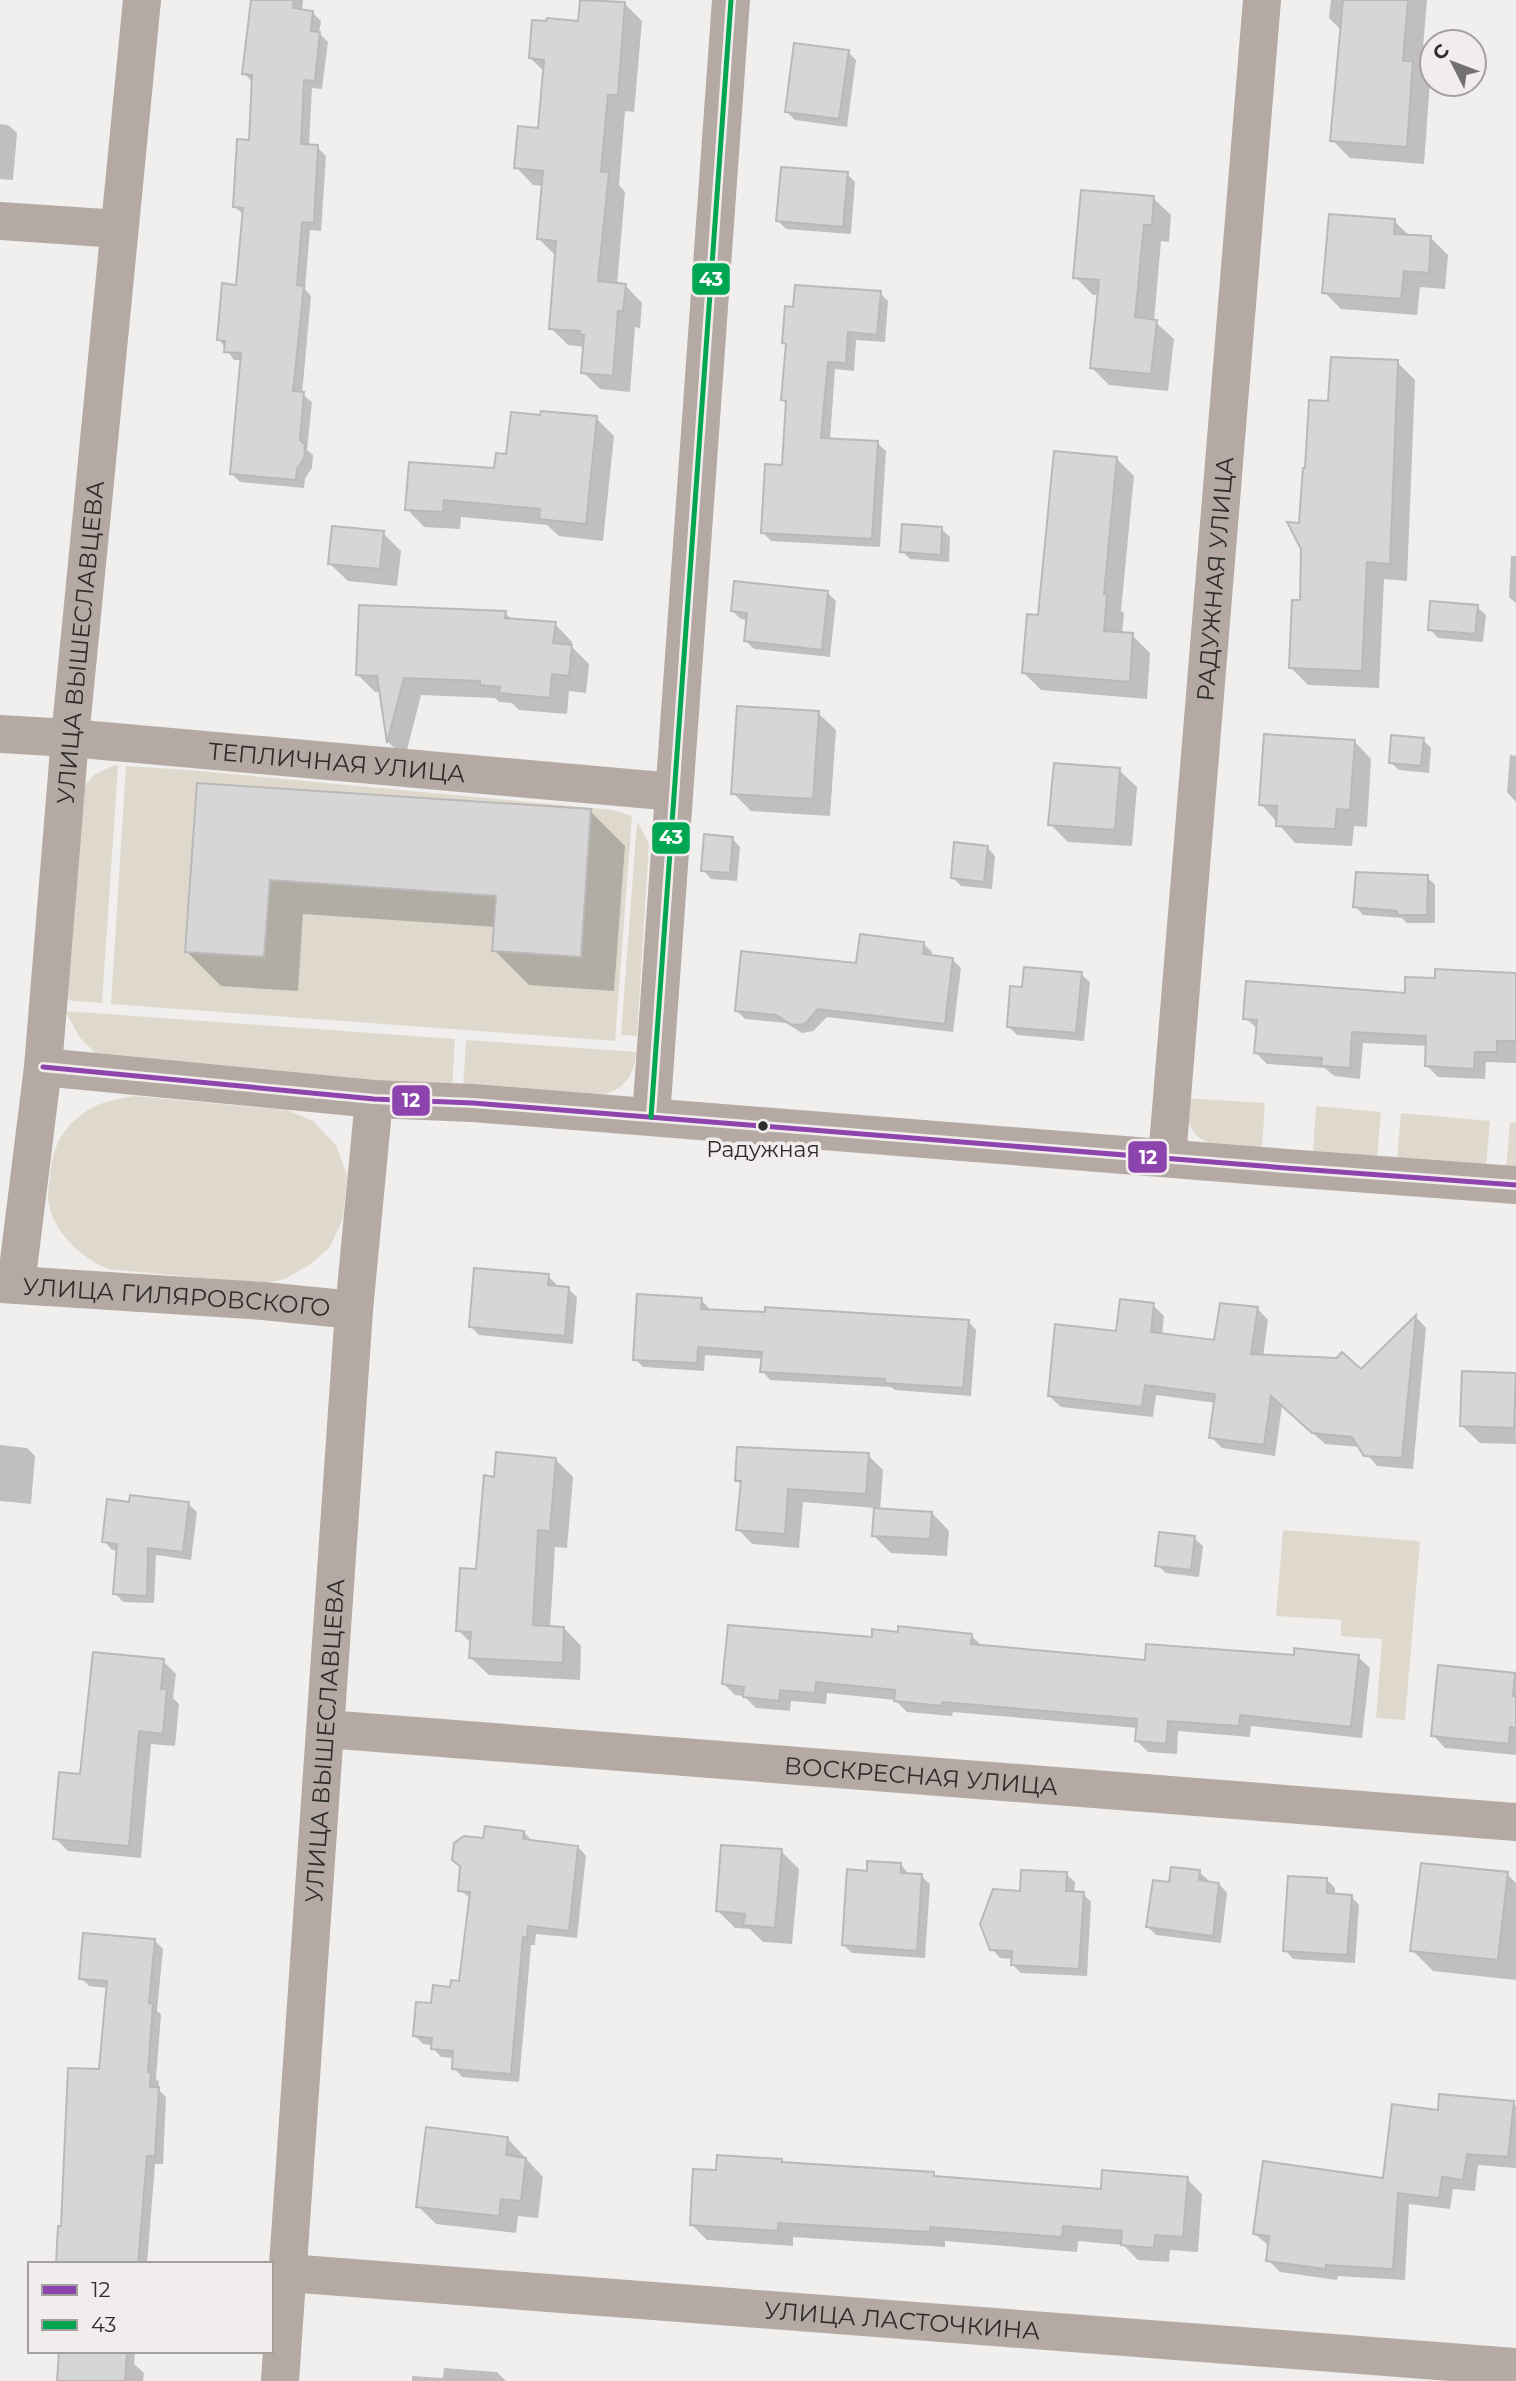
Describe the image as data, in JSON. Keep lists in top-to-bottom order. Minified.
{"streets":{"street":["РАДУЖНАЯ УЛИЦА","УЛИЦА ВЫШЕСЛАВЦЕВА","ТЕПЛИЧНАЯ УЛИЦА","УЛИЦА ГИЛЯРОВСКОГО","ВОСКРЕСНАЯ УЛИЦА","УЛИЦА ЛАСТОЧКИНА"]},"crossings":[["УЛИЦА ВЫШЕСЛАВЦЕВА","ТЕПЛИЧНАЯ УЛИЦА"],["УЛИЦА ВЫШЕСЛАВЦЕВА","УЛИЦА ГИЛЯРОВСКОГО"],["УЛИЦА ВЫШЕСЛАВЦЕВА","ВОСКРЕСНАЯ УЛИЦА"],["УЛИЦА ВЫШЕСЛАВЦЕВА","УЛИЦА ЛАСТОЧКИНА"]],"places":["Радужная"],"lines":["transit line 43","transit line 12"],"legend":["12","43"],"north":"top left"}
